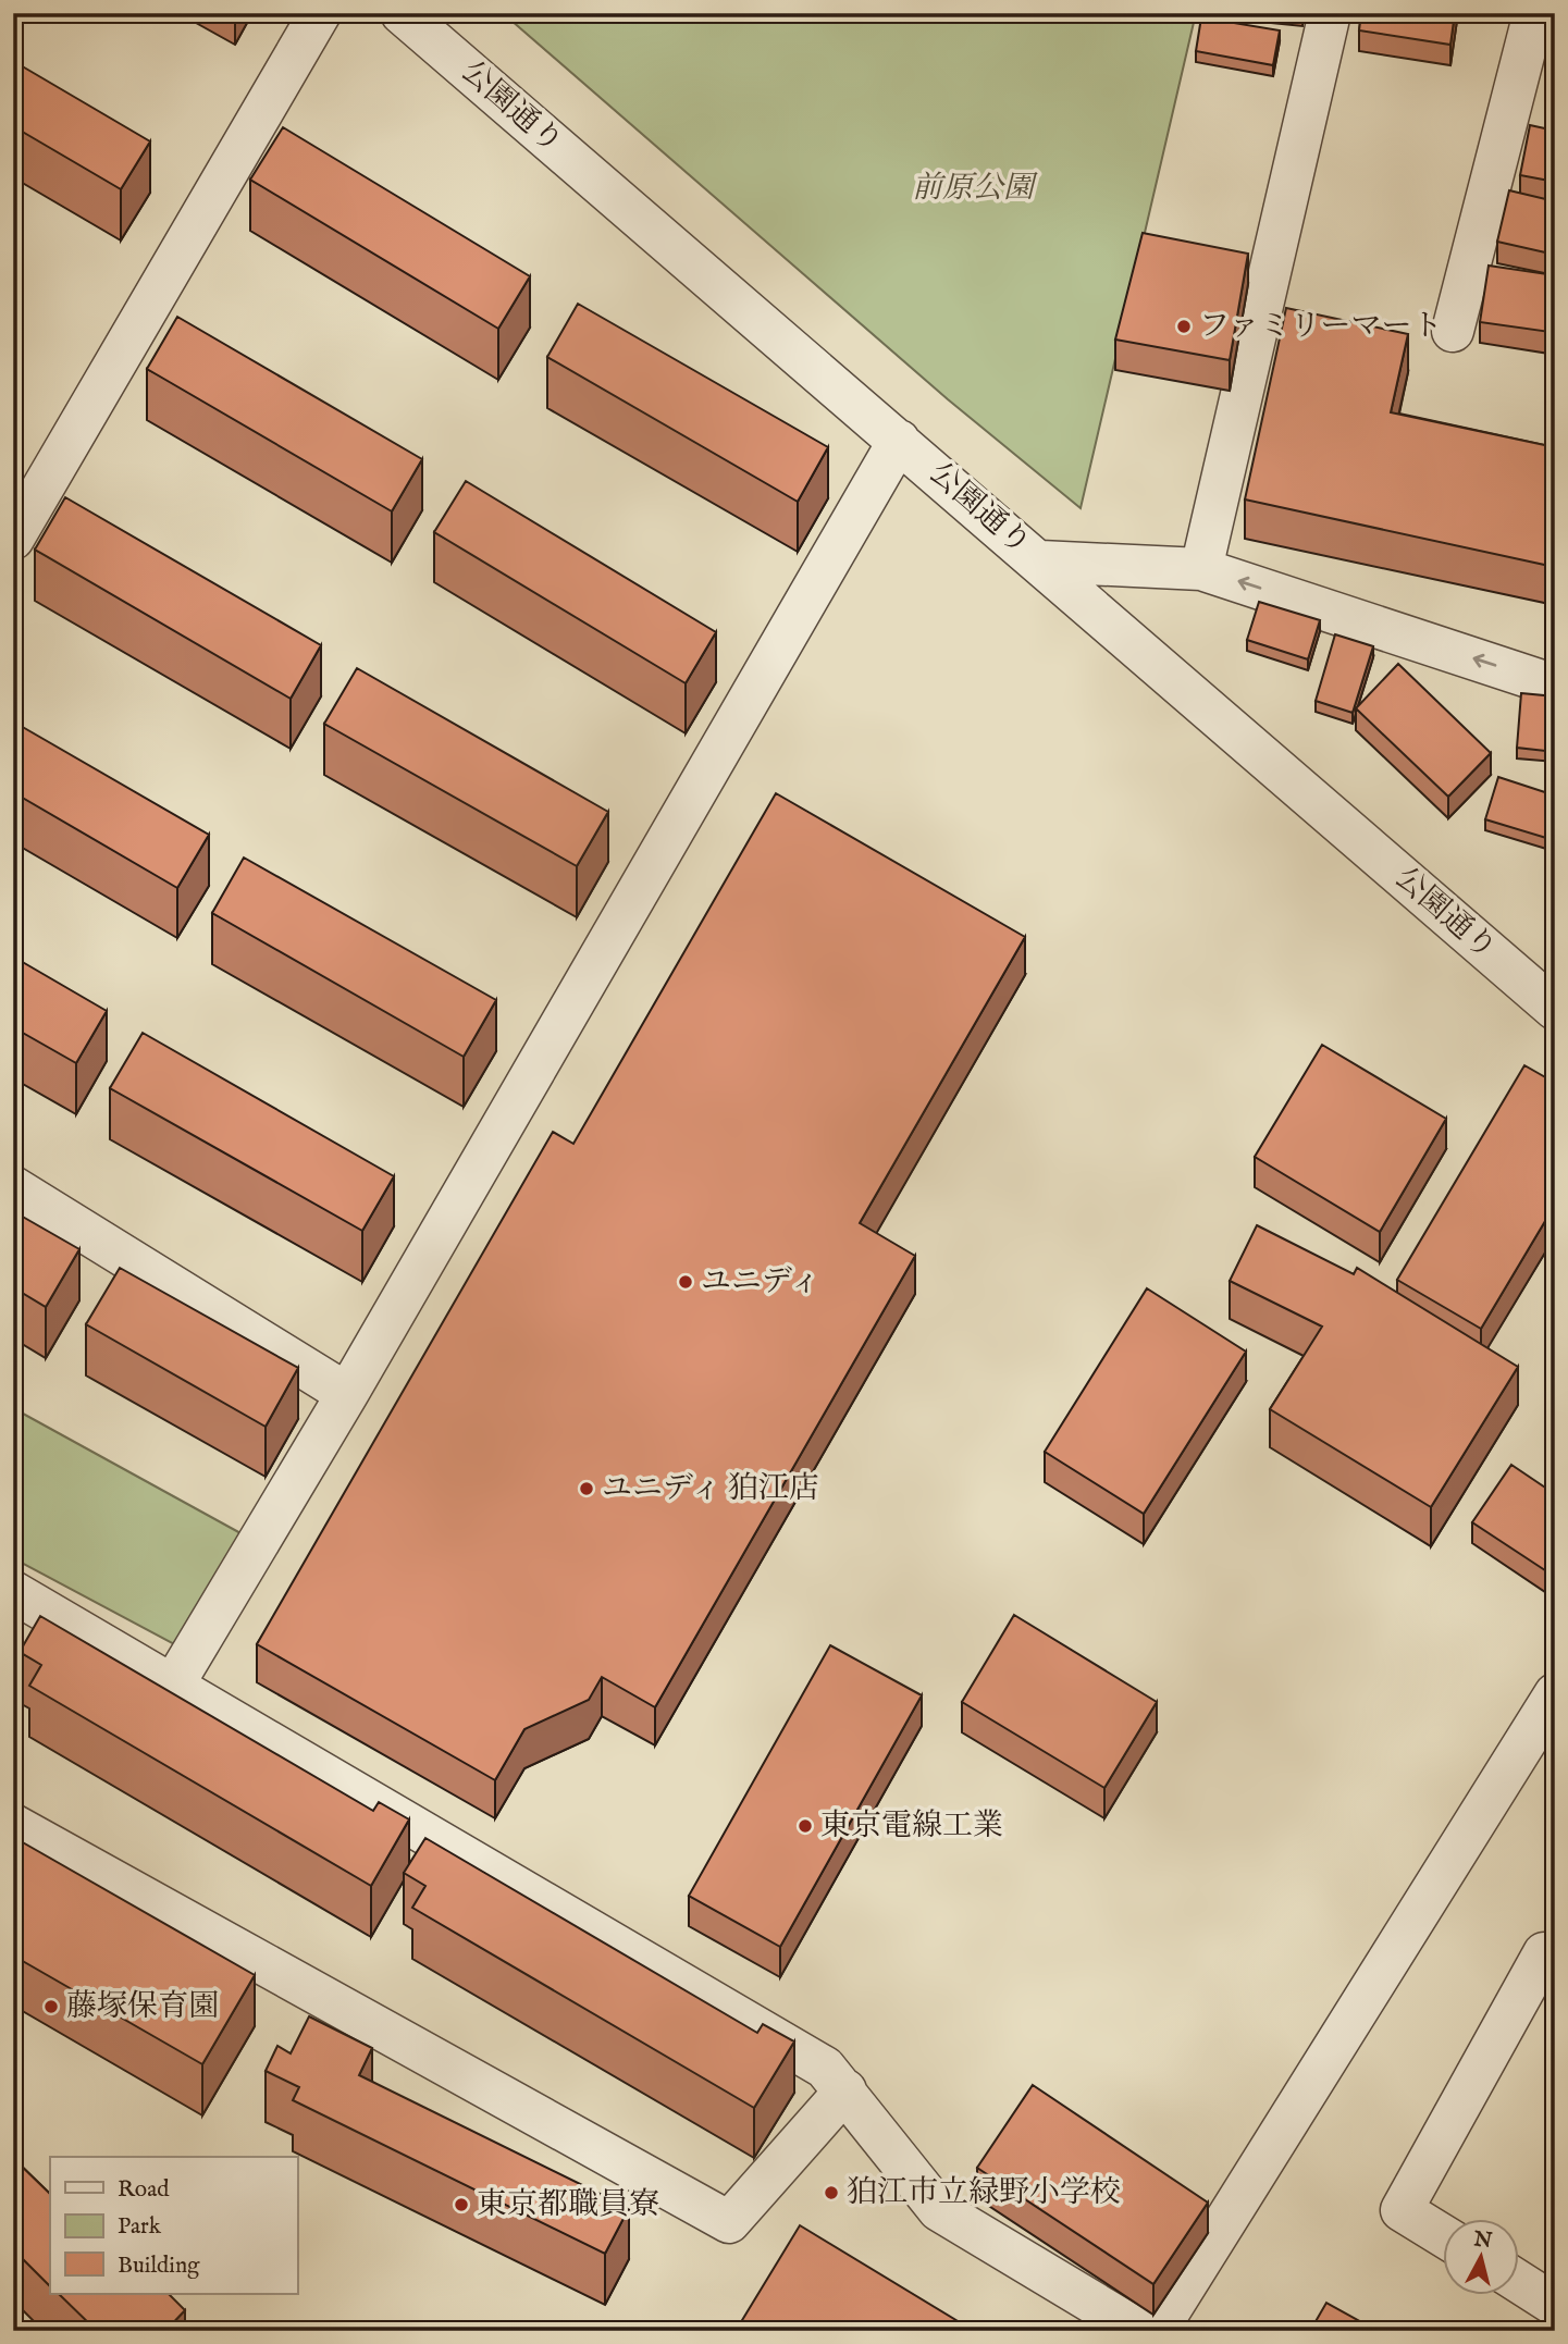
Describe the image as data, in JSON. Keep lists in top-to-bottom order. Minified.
{"streets":{"street":["公園通り"]},"parks":["前原公園"],"places":["ファミリーマート","ユニディ","ユニディ 狛江店","東京電線工業","藤塚保育園","狛江市立緑野小学校","東京都職員寮"],"legend":["Road","Park","Building"],"north":"top"}
